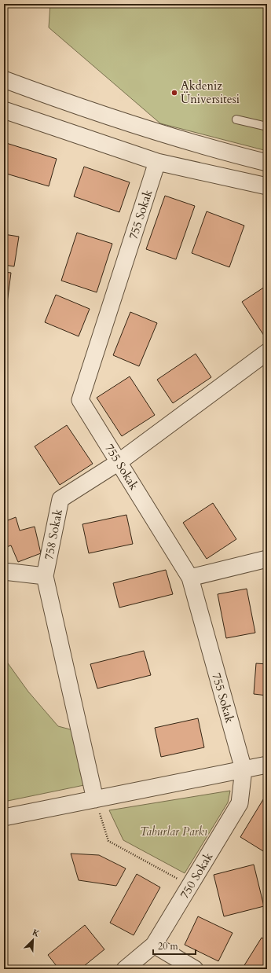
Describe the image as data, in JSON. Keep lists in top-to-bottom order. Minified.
{"streets":{"street":["755 Sokak","758 Sokak","750 Sokak"]},"crossings":[["755 Sokak","758 Sokak"],["755 Sokak","750 Sokak"]],"parks":["Taburlar Parkı"],"places":["Akdeniz Üniversitesi"],"scale_bar":"20 m","north":"top right"}
